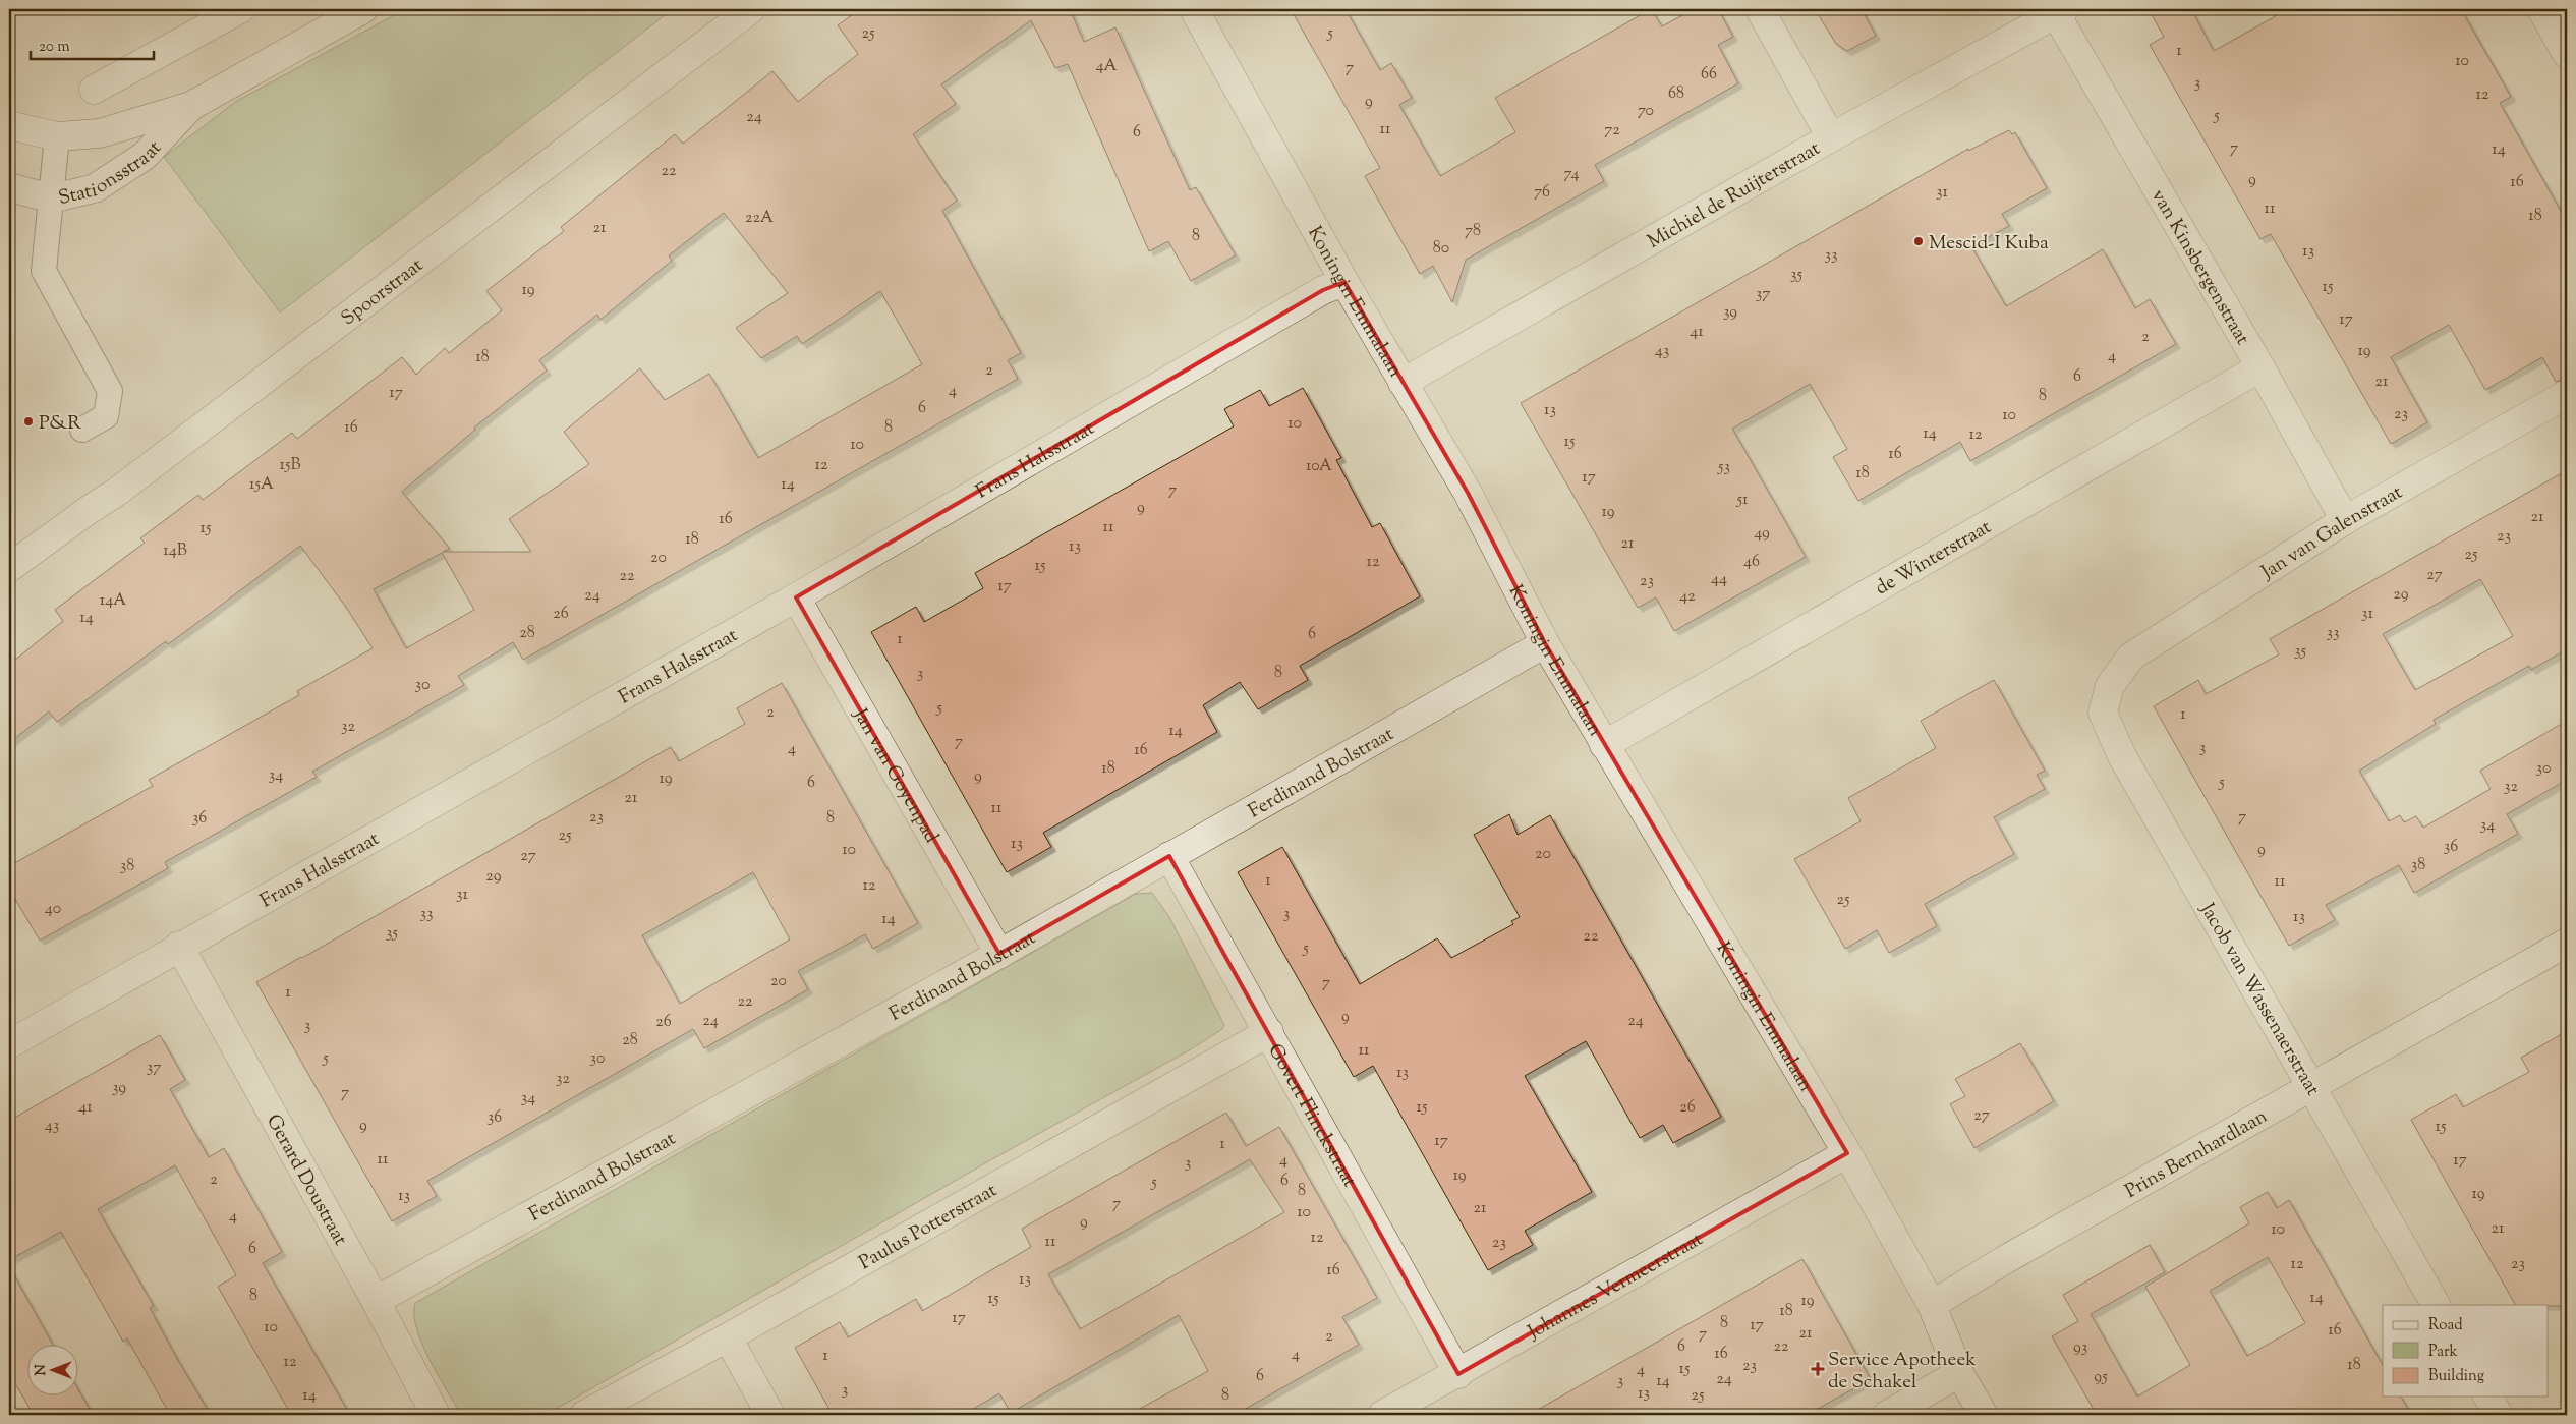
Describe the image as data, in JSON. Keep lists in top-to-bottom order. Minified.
{"streets":{"street":["Stationsstraat","Michiel de Ruijterstraat","van Kinsbergenstraat","Spoorstraat","Koningin Emmalaan","Frans Halsstraat","Jan van Galenstraat","de Winterstraat","Ferdinand Bolstraat","Jan van Goyenpad","Jacob van Wassenaerstraat","Govert Flinckstraat","Prins Bernhardlaan","Gerard Doustraat","Paulus Potterstraat","Johannes Vermeerstraat"]},"crossings":[["Michiel de Ruijterstraat","van Kinsbergenstraat"],["Michiel de Ruijterstraat","Koningin Emmalaan"],["van Kinsbergenstraat","Jan van Galenstraat"],["van Kinsbergenstraat","de Winterstraat"],["Koningin Emmalaan","Frans Halsstraat"],["Koningin Emmalaan","de Winterstraat"],["Koningin Emmalaan","Ferdinand Bolstraat"],["Koningin Emmalaan","Prins Bernhardlaan"],["Koningin Emmalaan","Johannes Vermeerstraat"],["Frans Halsstraat","Jan van Goyenpad"],["Frans Halsstraat","Gerard Doustraat"],["Jan van Galenstraat","Jacob van Wassenaerstraat"],["Ferdinand Bolstraat","Jan van Goyenpad"],["Ferdinand Bolstraat","Govert Flinckstraat"],["Ferdinand Bolstraat","Gerard Doustraat"],["Jacob van Wassenaerstraat","Prins Bernhardlaan"],["Govert Flinckstraat","Paulus Potterstraat"],["Govert Flinckstraat","Johannes Vermeerstraat"]],"places":{"other":["Mescid-I Kuba","P&R"],"health":["Service Apotheek de Schakel"]},"house_numbers":["25","5","1","10","4A","7","66","3","68","12","9","70","5","24","11","72","6","7","14","22","74","9","16","76","31","11","18","22A","21","78","8","80","13","33","35","15","19","37","39","17","41","2","43","19","4","18","2","6","21","4","17","8","6","13","23","10","10","16","8","14","12","15","10","16","15B","12","10A","53","18","17","15A","14","7","51","9","19","21","16","11","15","49","23","18","21","13","14B","25","20","12","46","15","27","22","44","23","17","29","24","42","14A","26","31","14","28","33","6","1","35","8","3","30","5","2","1","32","14","7","3","4","16","18","30","34","9","19","6","5","32","21","11","23","7","36","8","34","25","13","36","10","9","20","27","38","38","29","1","11","12","31","25","40","33","3","13","14","35","22","5","20","7","1","22","9","24","24","26","3","28","11","5","30","37","13","32","39","7","34","41","15","26","27","36","43","9","15","17","1","11","4","17","3","19","2","6","5","8","19","13","7","21","10","4","9","21","10","12","11","23","6","12","23","16","13","8","14","15","19","18","17","8","17","10","16","21","7","2","6","22","93","16","4","1","12","18","23","15","4","6","95","24","3","14","3","13","14","8","25"],"legend":["Road","Park","Building"],"scale_bar":"20 m","north":"left"}
